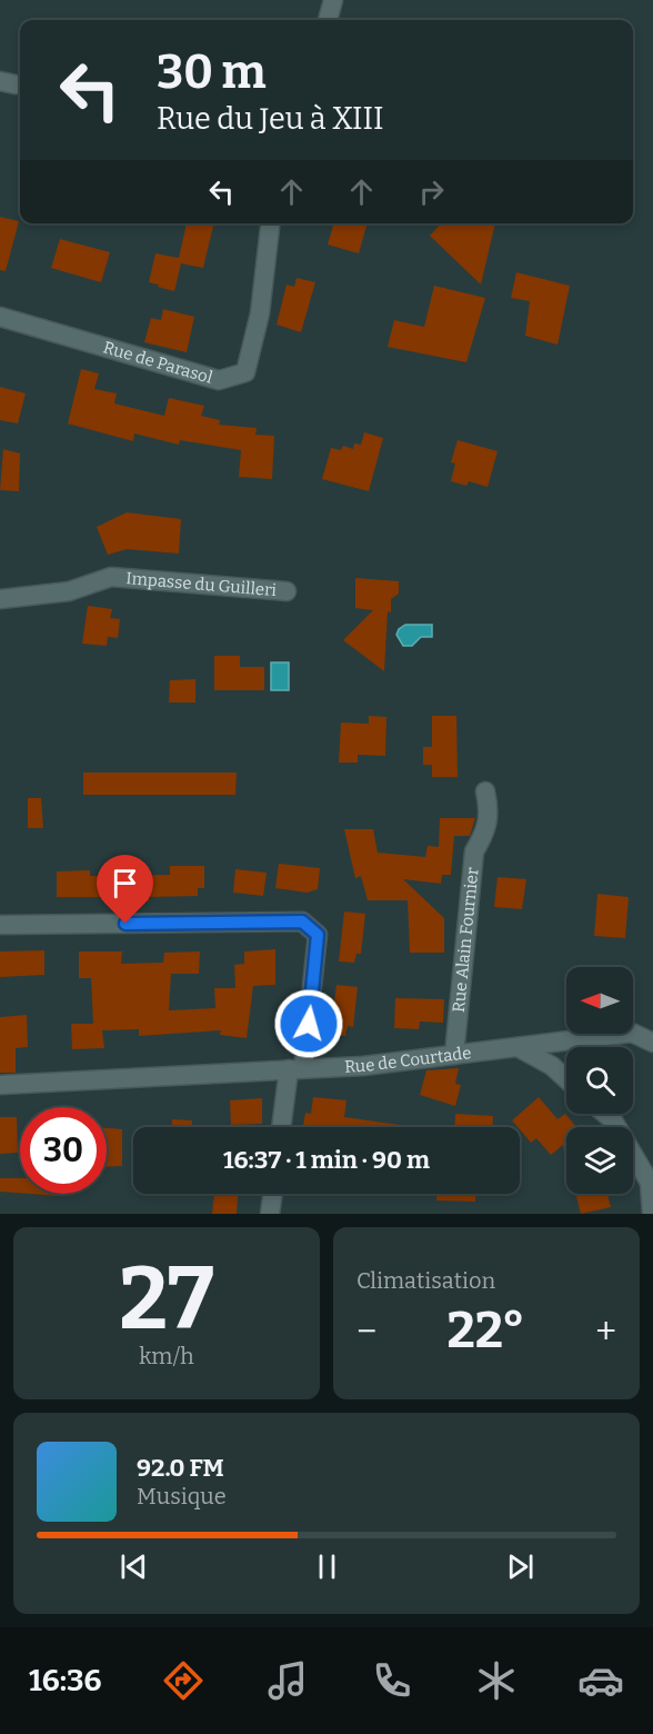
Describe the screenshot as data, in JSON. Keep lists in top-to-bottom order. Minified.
{"streets":{"street":["Rue de Parasol","Impasse du Guilleri","Rue Alain Fournier","Rue de Courtade"]},"crossings":[["Rue Alain Fournier","Rue de Courtade"]],"north":"left","page":{"turn":["30 m","Rue du Jeu à XIII"],"limit":"30","trip":"16:37 · 1 min · 90 m","tile":[["27","km/h"],"Climatisation"],"heat":["−","22°","+"],"song":["92.0 FM","Musique"],"tabs":"16:36"}}
